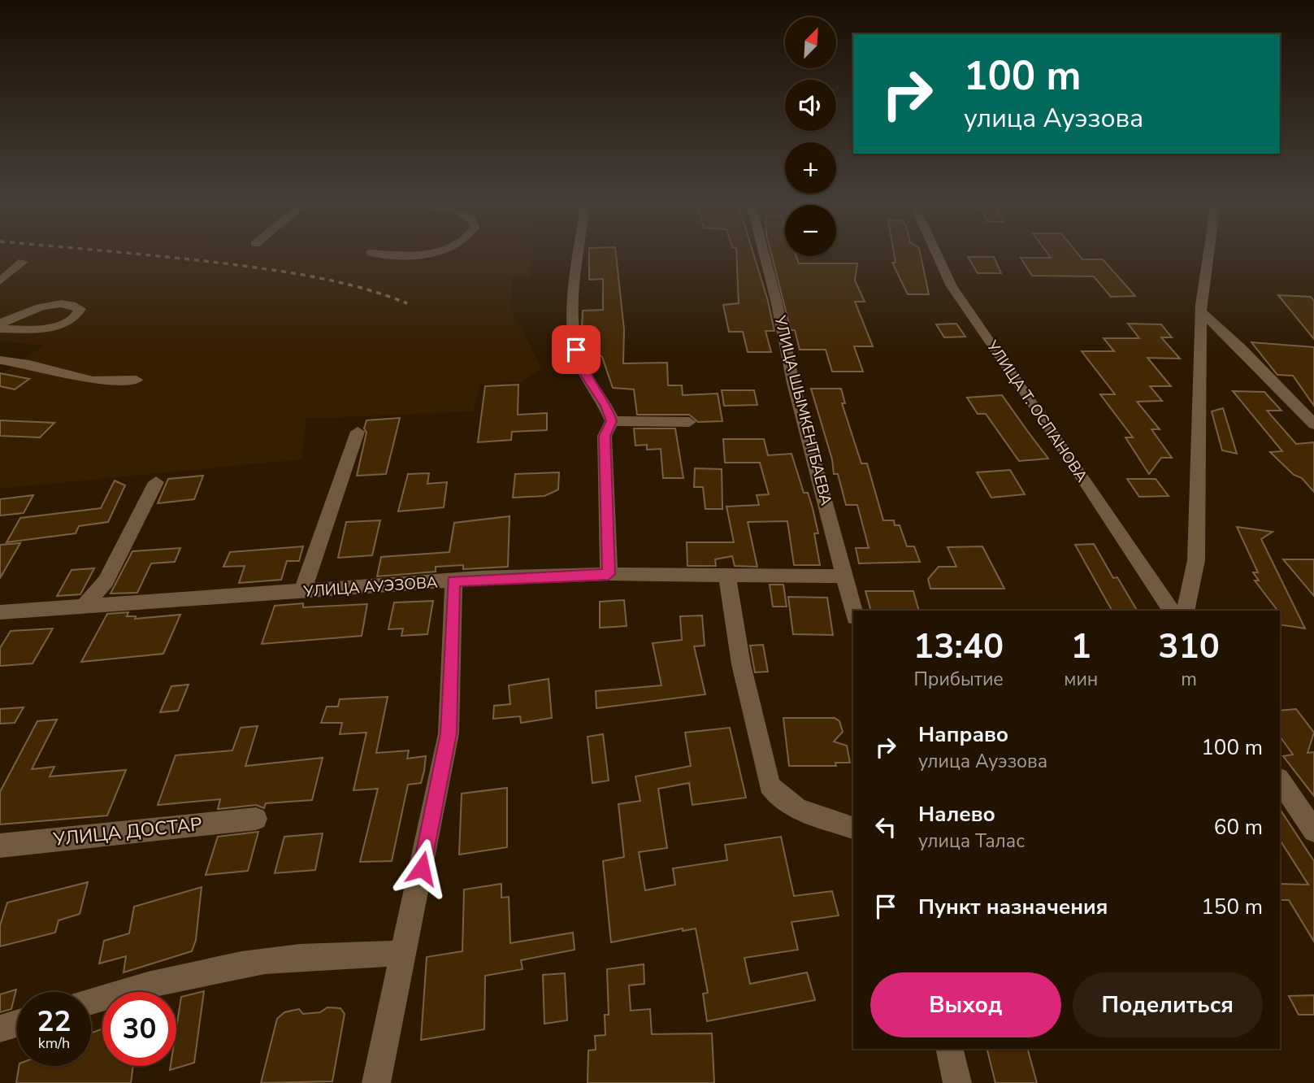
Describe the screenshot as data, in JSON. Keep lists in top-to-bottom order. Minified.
{"streets":{"street":["УЛИЦА ШЫМКЕНТБАЕВА","УЛИЦА Т. ОСПАНОВА","УЛИЦА АУЭЗОВА","УЛИЦА ДОСТАР"]},"crossings":[["УЛИЦА ШЫМКЕНТБАЕВА","УЛИЦА АУЭЗОВА"]],"north":"top right","page":{"map_buttons":["+","−"],"turn":["100 m","улица Ауэзова"],"eta":["13:40","Прибытие","1","мин","310","m"],"list":[{"name":"Направо","note":"улица Ауэзова","value":"100 m"},{"name":"Налево","note":"улица Талас","value":"60 m"},{"name":"Пункт назначения","value":"150 m"}],"buttons":["Выход","Поделиться"],"speed":"22 km/h","limit":"30"}}
